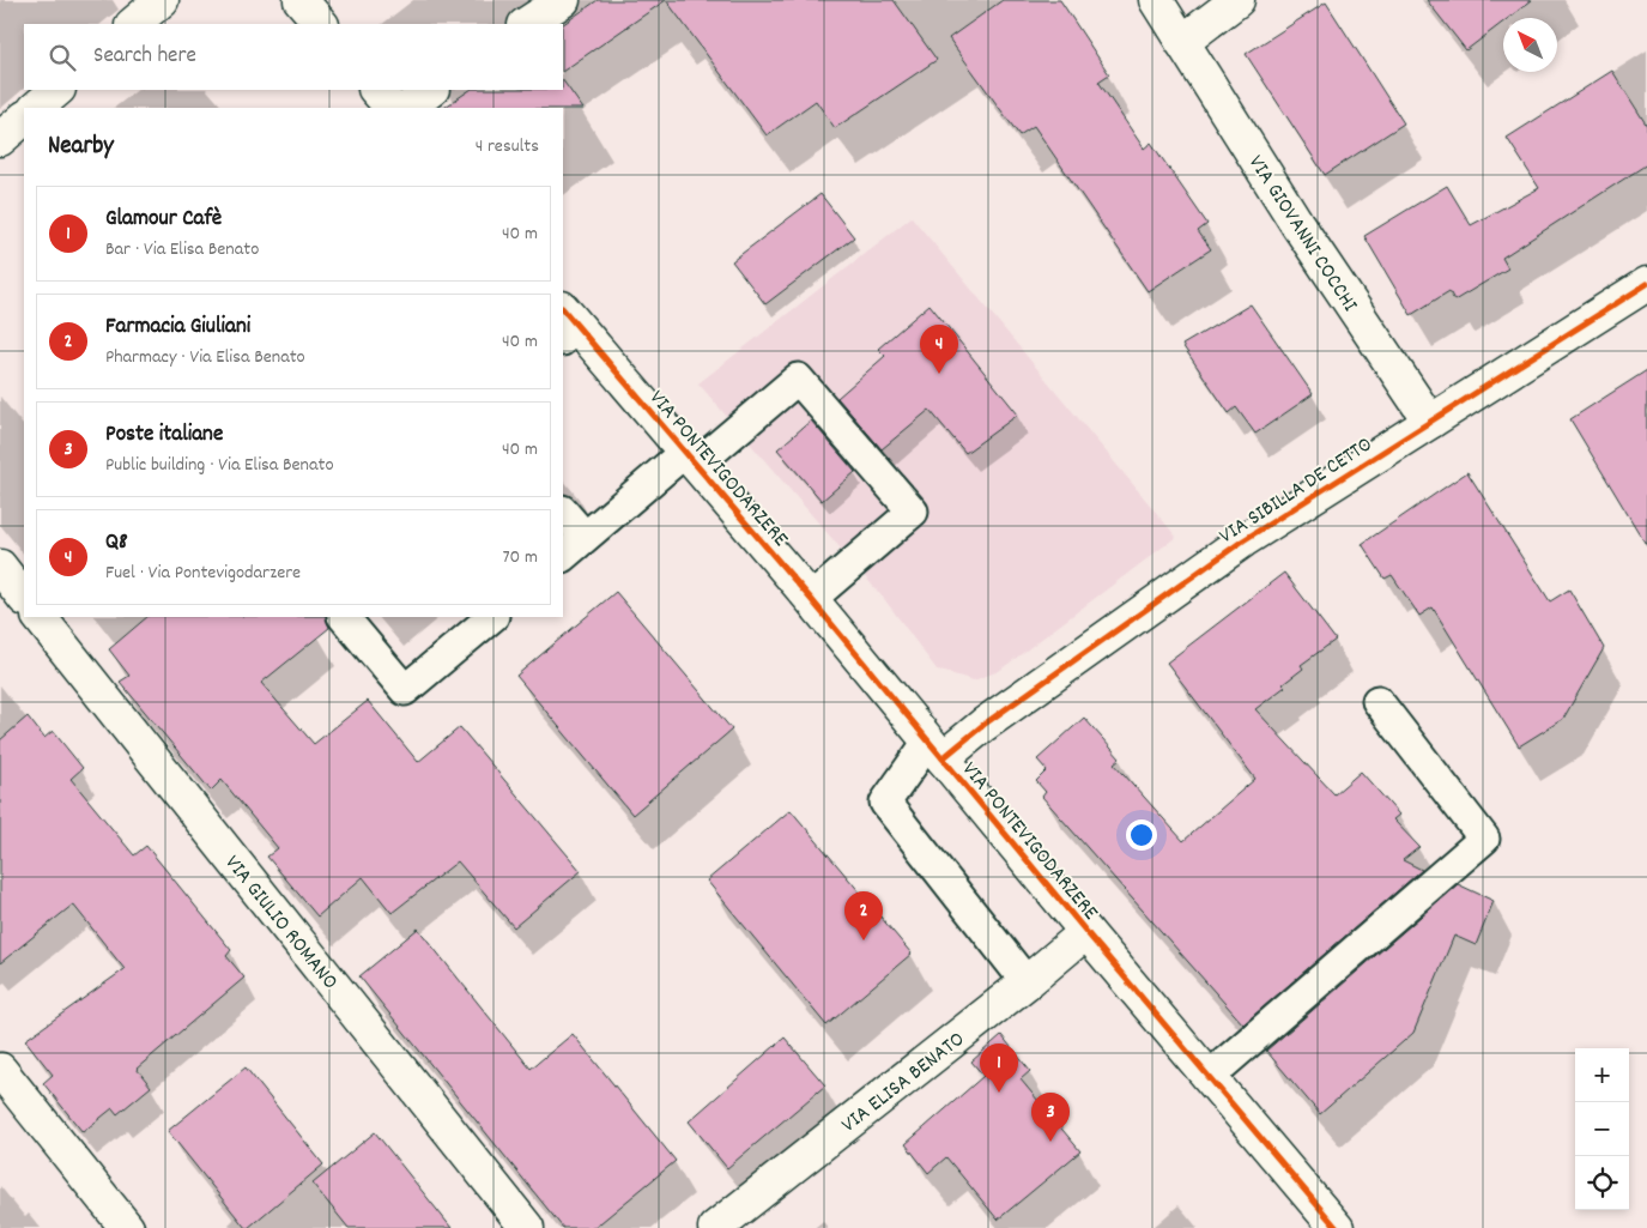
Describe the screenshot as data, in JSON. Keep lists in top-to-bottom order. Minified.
{"streets":{"street":["VIA GIOVANNI COCCHI","VIA PONTEVIGODARZERE","VIA SIBILLA DE CETTO","VIA GIULIO ROMANO","VIA ELISA BENATO"]},"crossings":[["VIA GIOVANNI COCCHI","VIA SIBILLA DE CETTO"],["VIA PONTEVIGODARZERE","VIA SIBILLA DE CETTO"],["VIA PONTEVIGODARZERE","VIA ELISA BENATO"]],"north":"top left","page":{"search":"Search here","heading":["Nearby","4 results"],"list":[{"mark":"1","name":"Glamour Cafè","note":"Bar · Via Elisa Benato","value":"40 m"},{"mark":"2","name":"Farmacia Giuliani","note":"Pharmacy · Via Elisa Benato","value":"40 m"},{"mark":"3","name":"Poste italiane","note":"Public building · Via Elisa Benato","value":"40 m"},{"mark":"4","name":"Q8","note":"Fuel · Via Pontevigodarzere","value":"70 m"}],"pins":["4","2","1","3"],"map_buttons":["+","−"]}}
